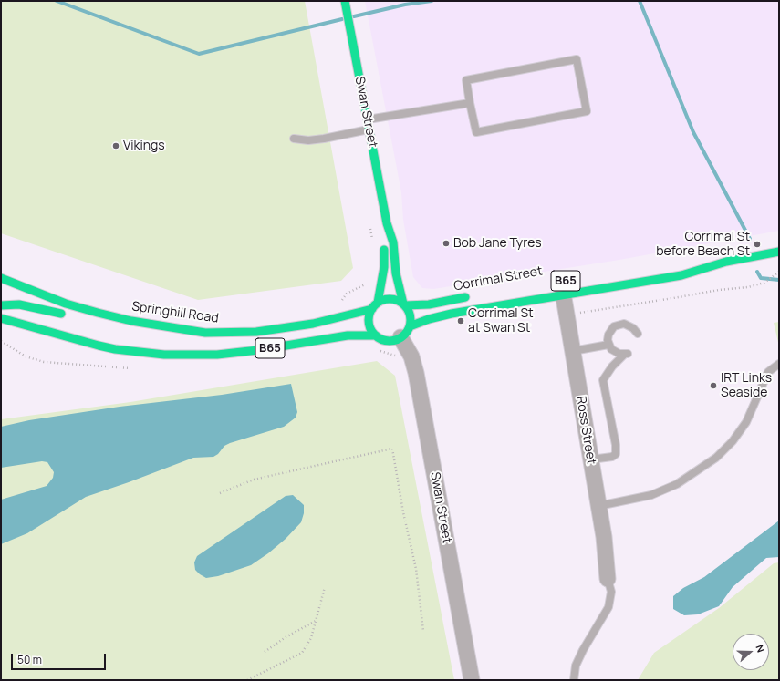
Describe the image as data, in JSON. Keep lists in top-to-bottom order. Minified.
{"streets":{"main road":["Swan Street","Corrimal Street","B65","Springhill Road"],"street":["Ross Street"]},"crossings":[["Swan Street","Corrimal Street"],["Swan Street","B65"],["Swan Street","Springhill Road"],["Corrimal Street","B65"],["Corrimal Street","Springhill Road"],["Corrimal Street","Ross Street"],["B65","Springhill Road"]],"places":["Vikings","Bob Jane Tyres","Corrimal St before Beach St","Corrimal St at Swan St","IRT Links Seaside"],"scale_bar":"50 m","north":"right"}
